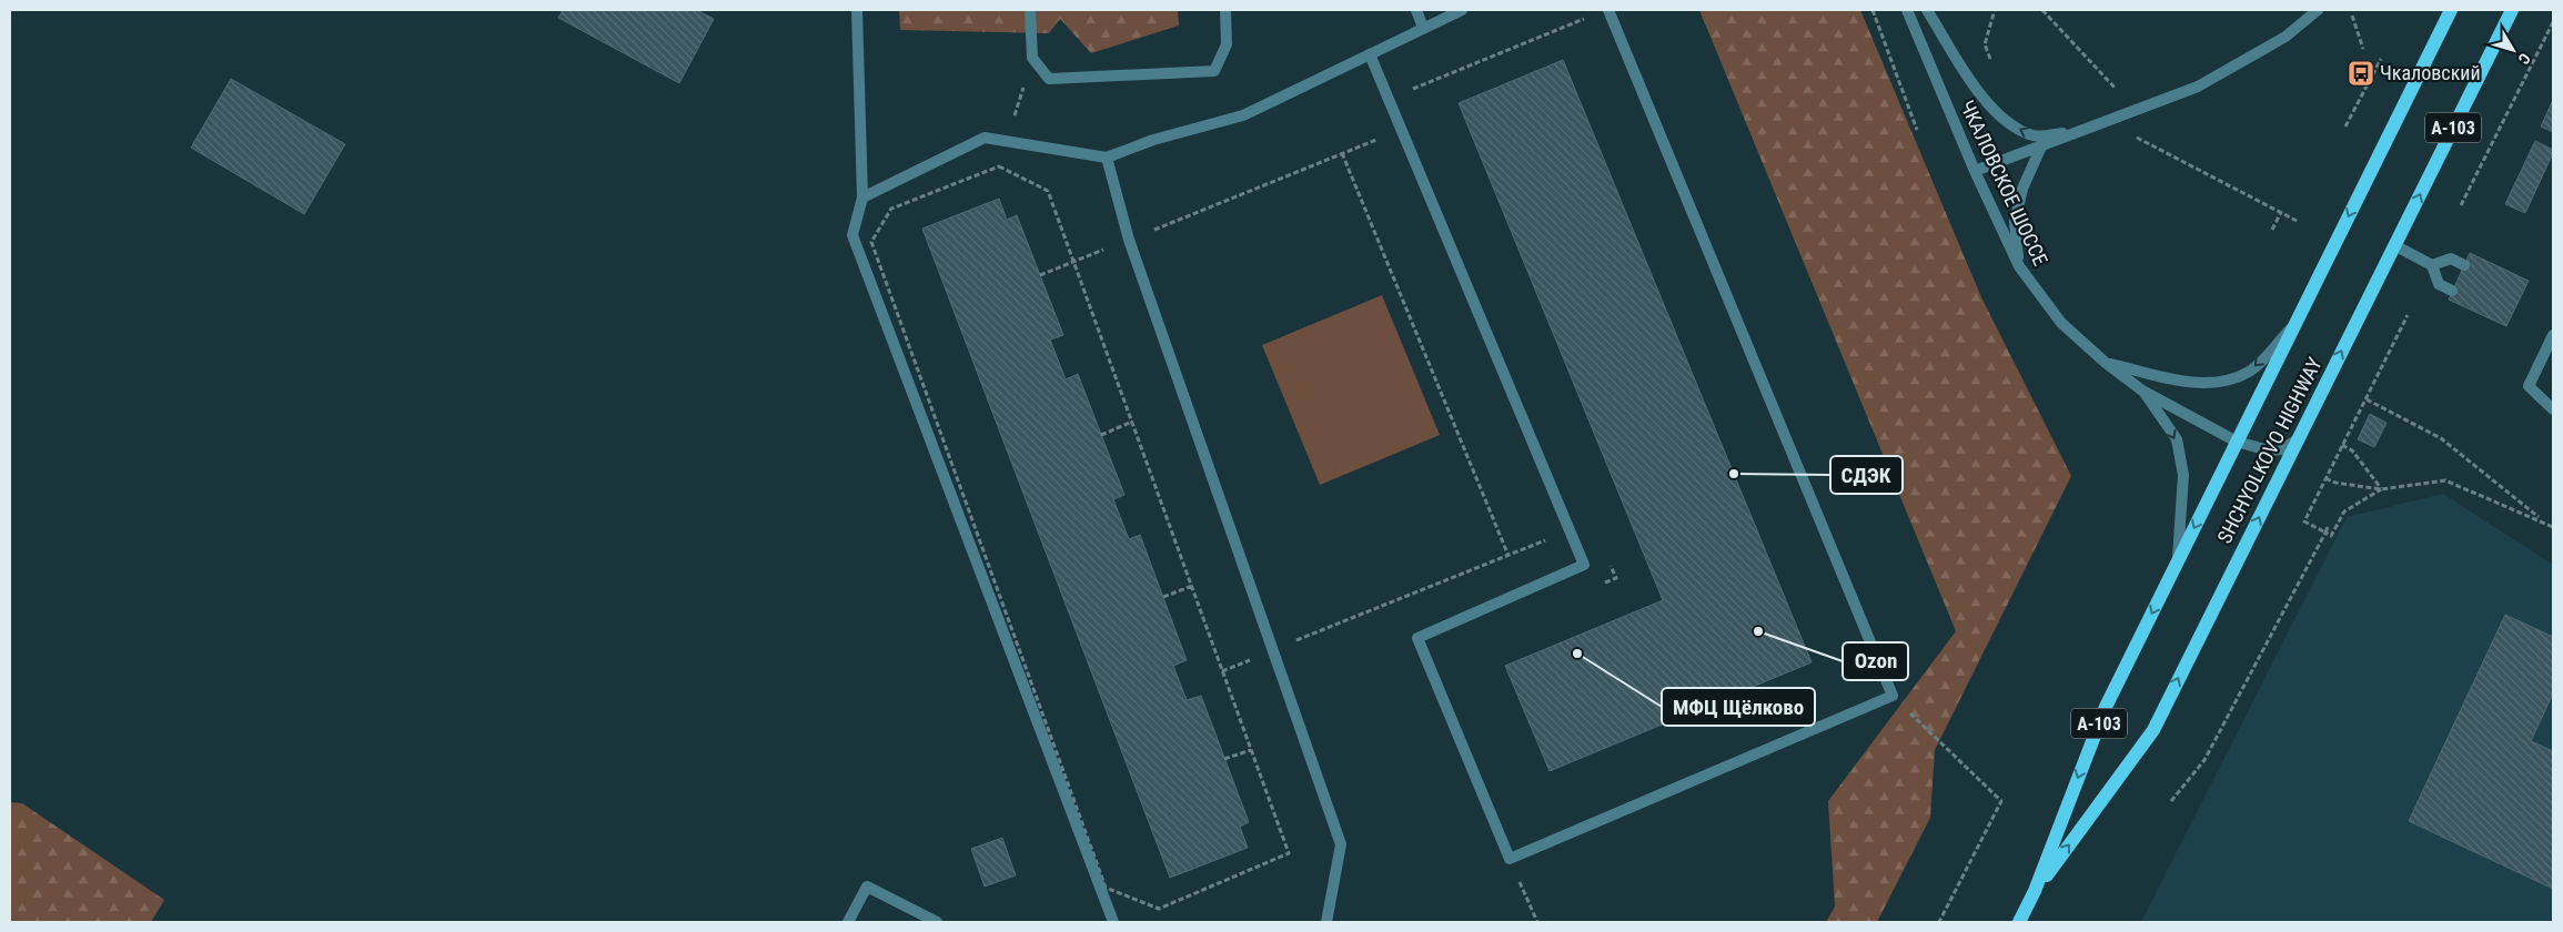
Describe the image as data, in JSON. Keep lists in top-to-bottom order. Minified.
{"streets":{"main road":["А-103","SHCHYOLKOVO HIGHWAY"],"street":["ЧКАЛОВСКОЕ ШОССЕ"]},"crossings":[["ЧКАЛОВСКОЕ ШОССЕ","SHCHYOLKOVO HIGHWAY"]],"places":{"bus stop":["Чкаловский"],"other":["СДЭК","Ozon","МФЦ Щёлково"]},"north":"bottom right"}
